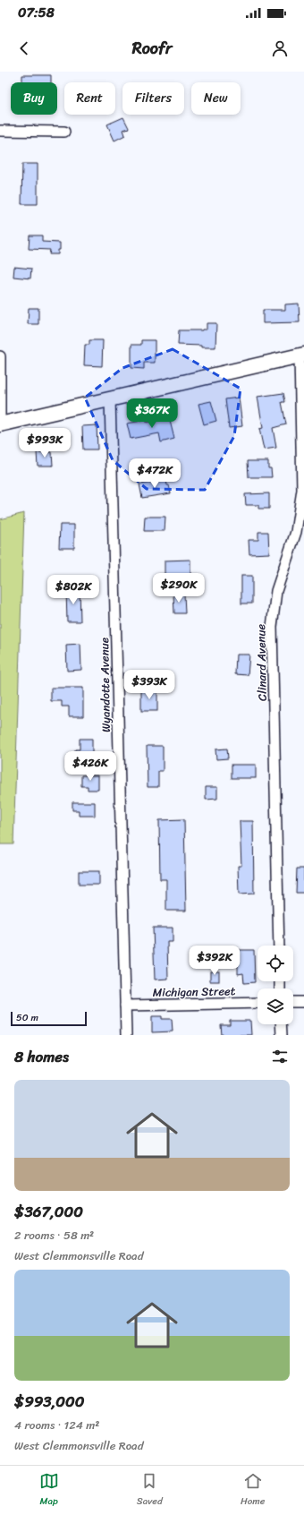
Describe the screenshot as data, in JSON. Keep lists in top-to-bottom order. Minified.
{"streets":{"street":["Clinard Avenue","Wyandotte Avenue","Michigan Street"]},"crossings":[["Wyandotte Avenue","Michigan Street"]],"scale_bar":"50 m","page":{"status":"07:58","header":"Roofr","chip":["Buy","Rent","Filters","New"],"price":["$367K","$993K","$472K","$290K","$802K","$393K","$426K","$392K"],"scale":"50 m","heading":"8 homes","list":[{"name":"$367,000","note":"2 rooms · 58 m² · West Clemmonsville Road"},{"name":"$993,000","note":"4 rooms · 124 m² · West Clemmonsville Road"}],"tabs":["Map","Saved","Home"]}}
